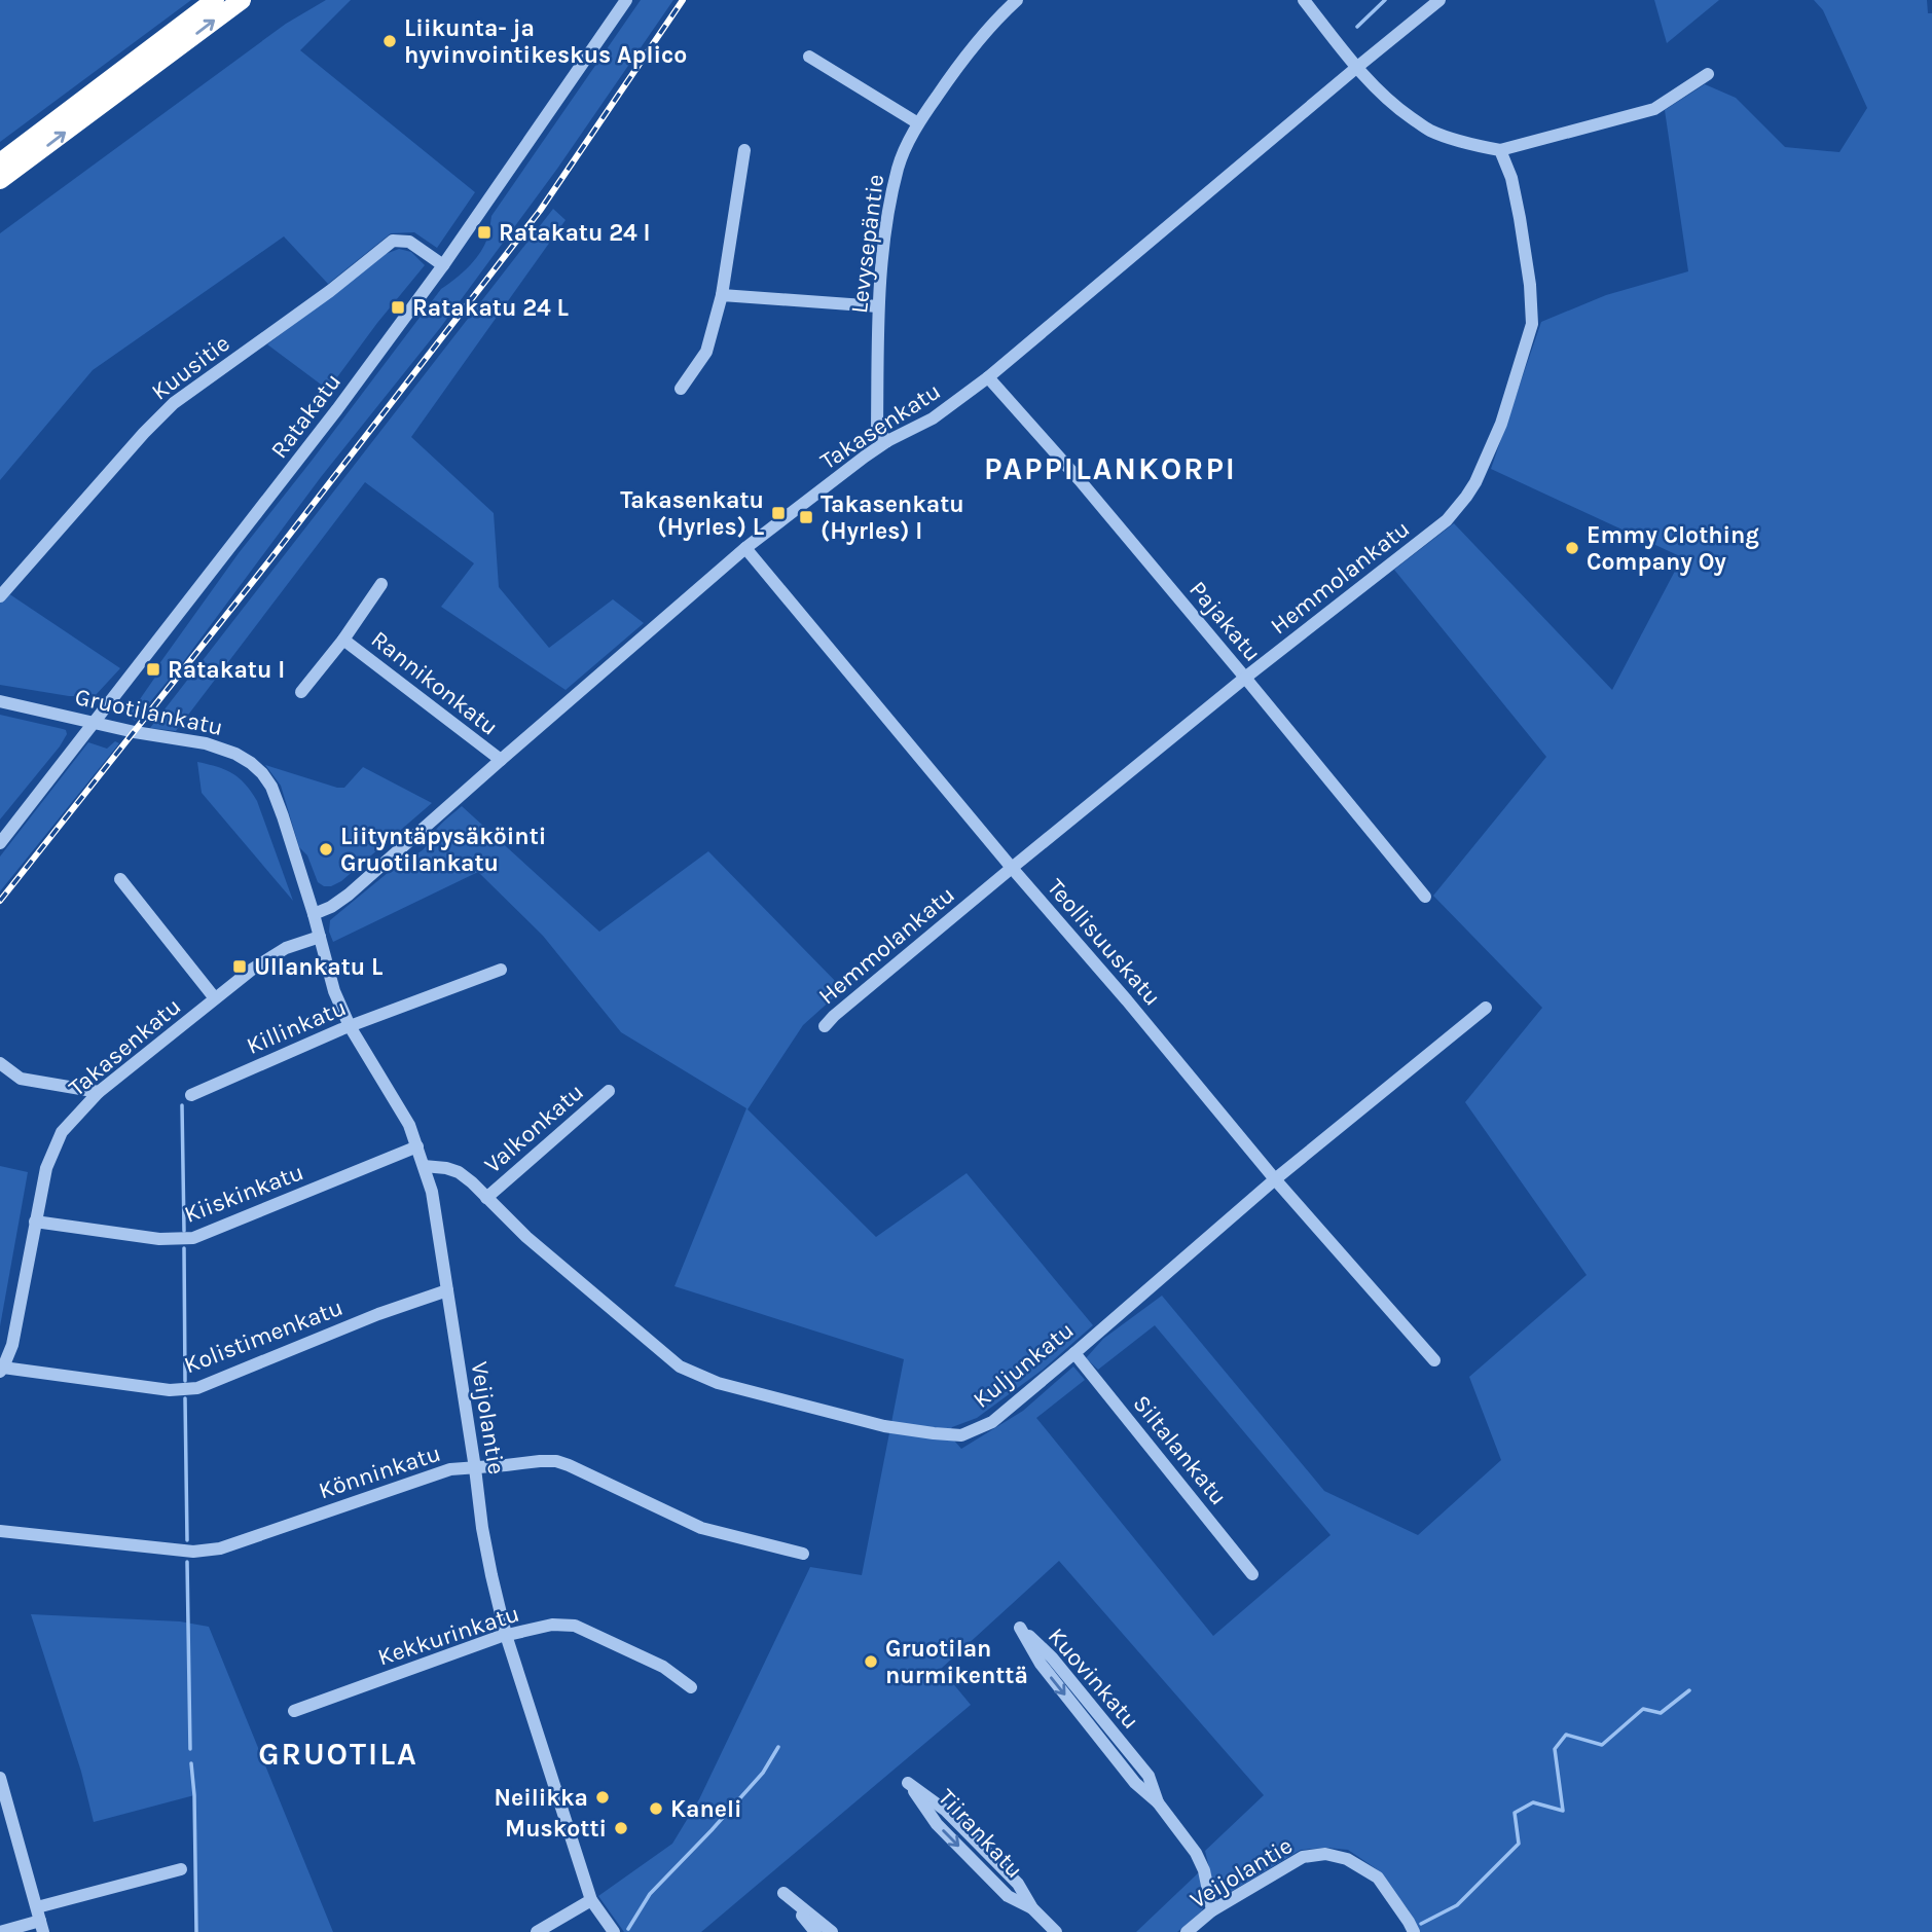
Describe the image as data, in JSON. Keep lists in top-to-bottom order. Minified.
{"streets":{"street":["Levysepäntie","Kuusitie","Ratakatu","Takasenkatu","Hemmolankatu","Pajakatu","Rannikonkatu","Gruotilankatu","Teollisuuskatu","Killinkatu","Valkonkatu","Kiiskinkatu","Kolistimenkatu","Kuljunkatu","Veijolantie","Siltalankatu","Könninkatu","Kekkurinkatu","Kuovinkatu","Tiirankatu"]},"crossings":[["Levysepäntie","Takasenkatu"],["Kuusitie","Ratakatu"],["Ratakatu","Gruotilankatu"],["Takasenkatu","Pajakatu"],["Takasenkatu","Rannikonkatu"],["Takasenkatu","Gruotilankatu"],["Takasenkatu","Teollisuuskatu"],["Takasenkatu","Kiiskinkatu"],["Takasenkatu","Kolistimenkatu"],["Takasenkatu","Veijolantie"],["Hemmolankatu","Pajakatu"],["Hemmolankatu","Teollisuuskatu"],["Gruotilankatu","Veijolantie"],["Teollisuuskatu","Kuljunkatu"],["Killinkatu","Veijolantie"],["Valkonkatu","Kuljunkatu"],["Kiiskinkatu","Veijolantie"],["Kolistimenkatu","Veijolantie"],["Kuljunkatu","Veijolantie"],["Kuljunkatu","Siltalankatu"],["Veijolantie","Könninkatu"],["Veijolantie","Kekkurinkatu"],["Veijolantie","Kuovinkatu"]],"districts":["PAPPILANKORPI","GRUOTILA"],"places":{"other":["Liikunta- ja hyvinvointikeskus Aplico","Emmy Clothing Company Oy","Liityntäpysäköinti Gruotilankatu","Gruotilan nurmikenttä","Neilikka","Kaneli","Muskotti"],"transit":["Ratakatu 24 I","Ratakatu 24 L","Takasenkatu (Hyrles) L","Takasenkatu (Hyrles) I","Ratakatu I","Ullankatu L"]}}
